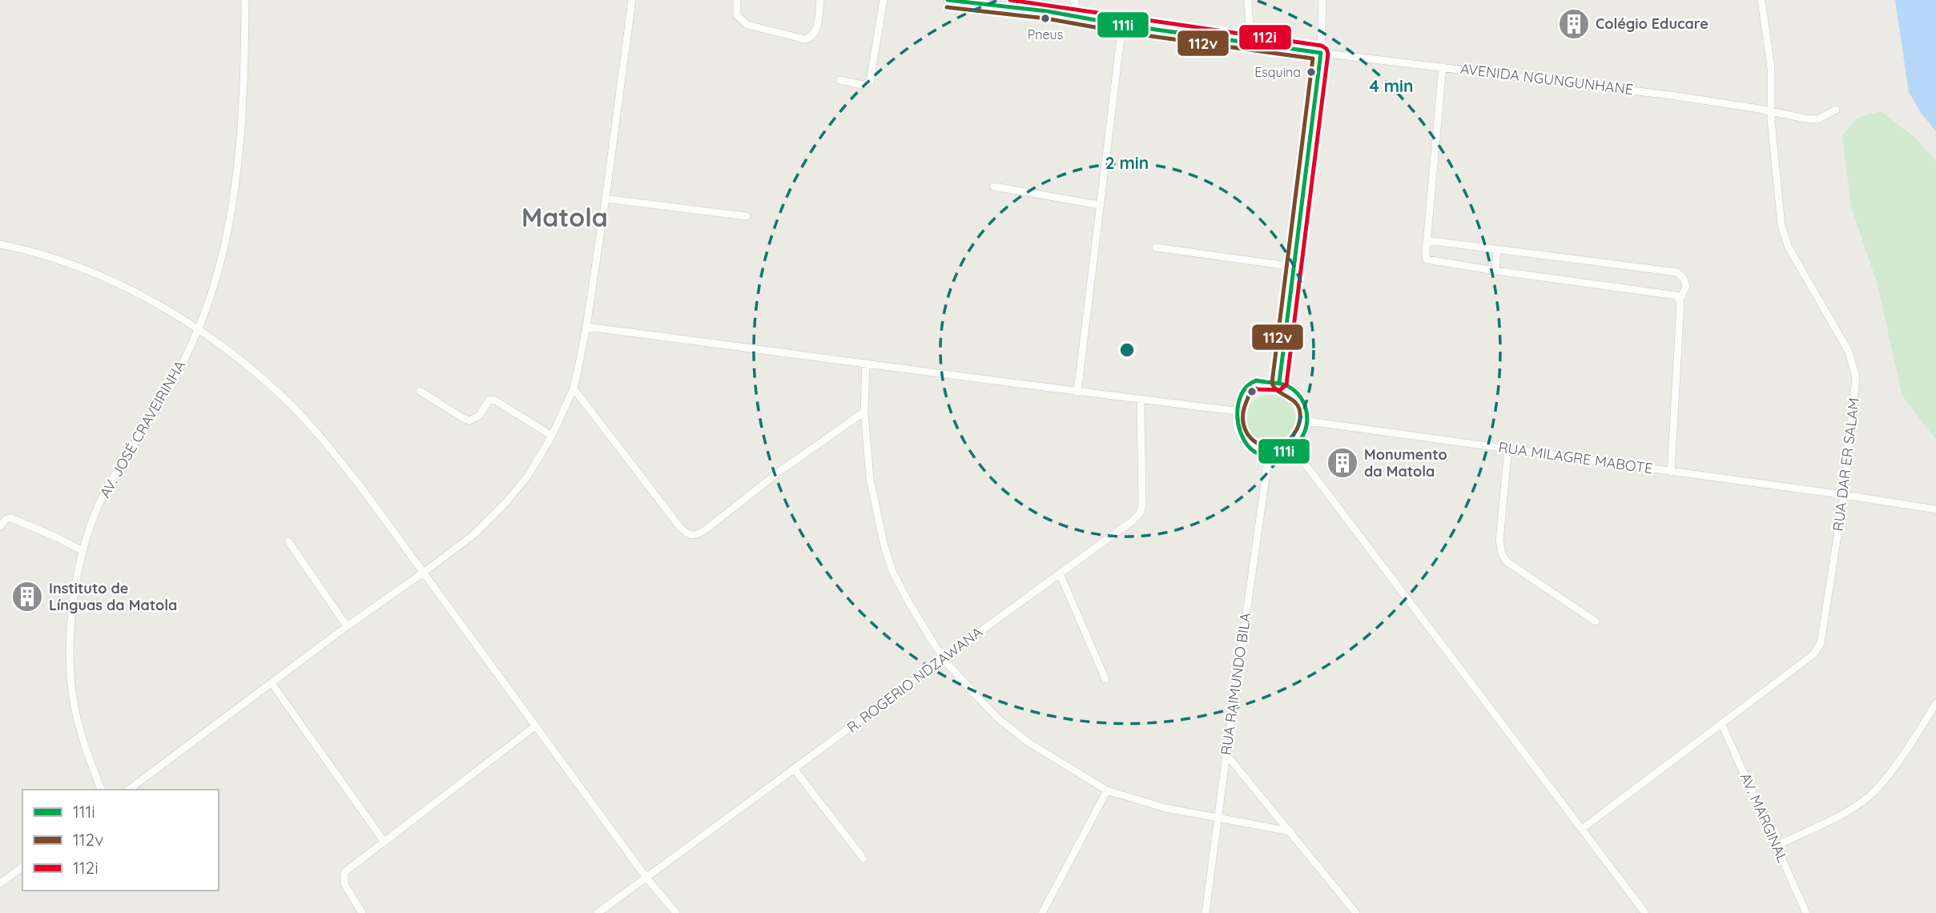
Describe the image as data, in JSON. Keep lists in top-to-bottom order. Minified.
{"streets":{"street":["AVENIDA NGUNGUNHANE","AV. JOSÉ CRAVEIRINHA","RUA MILAGRE MABOTE","RUA DAR ER SALAM","R. ROGERIO NDZAWANA","RUA RAIMUNDO BILA","AV. MARGINAL"]},"crossings":[["AVENIDA NGUNGUNHANE","RUA DAR ER SALAM"],["RUA MILAGRE MABOTE","RUA DAR ER SALAM"],["RUA MILAGRE MABOTE","RUA RAIMUNDO BILA"],["RUA DAR ER SALAM","AV. MARGINAL"]],"districts":["Matola"],"places":{"other":["Pneus","Esquina"],"building":["Colégio Educare","Monumento da Matola","Instituto de Línguas da Matola"]},"lines":["transit line 111i","transit line 112i","transit line 112v"],"legend":["111i","112v","112i"],"rings":["4 min","2 min"]}
